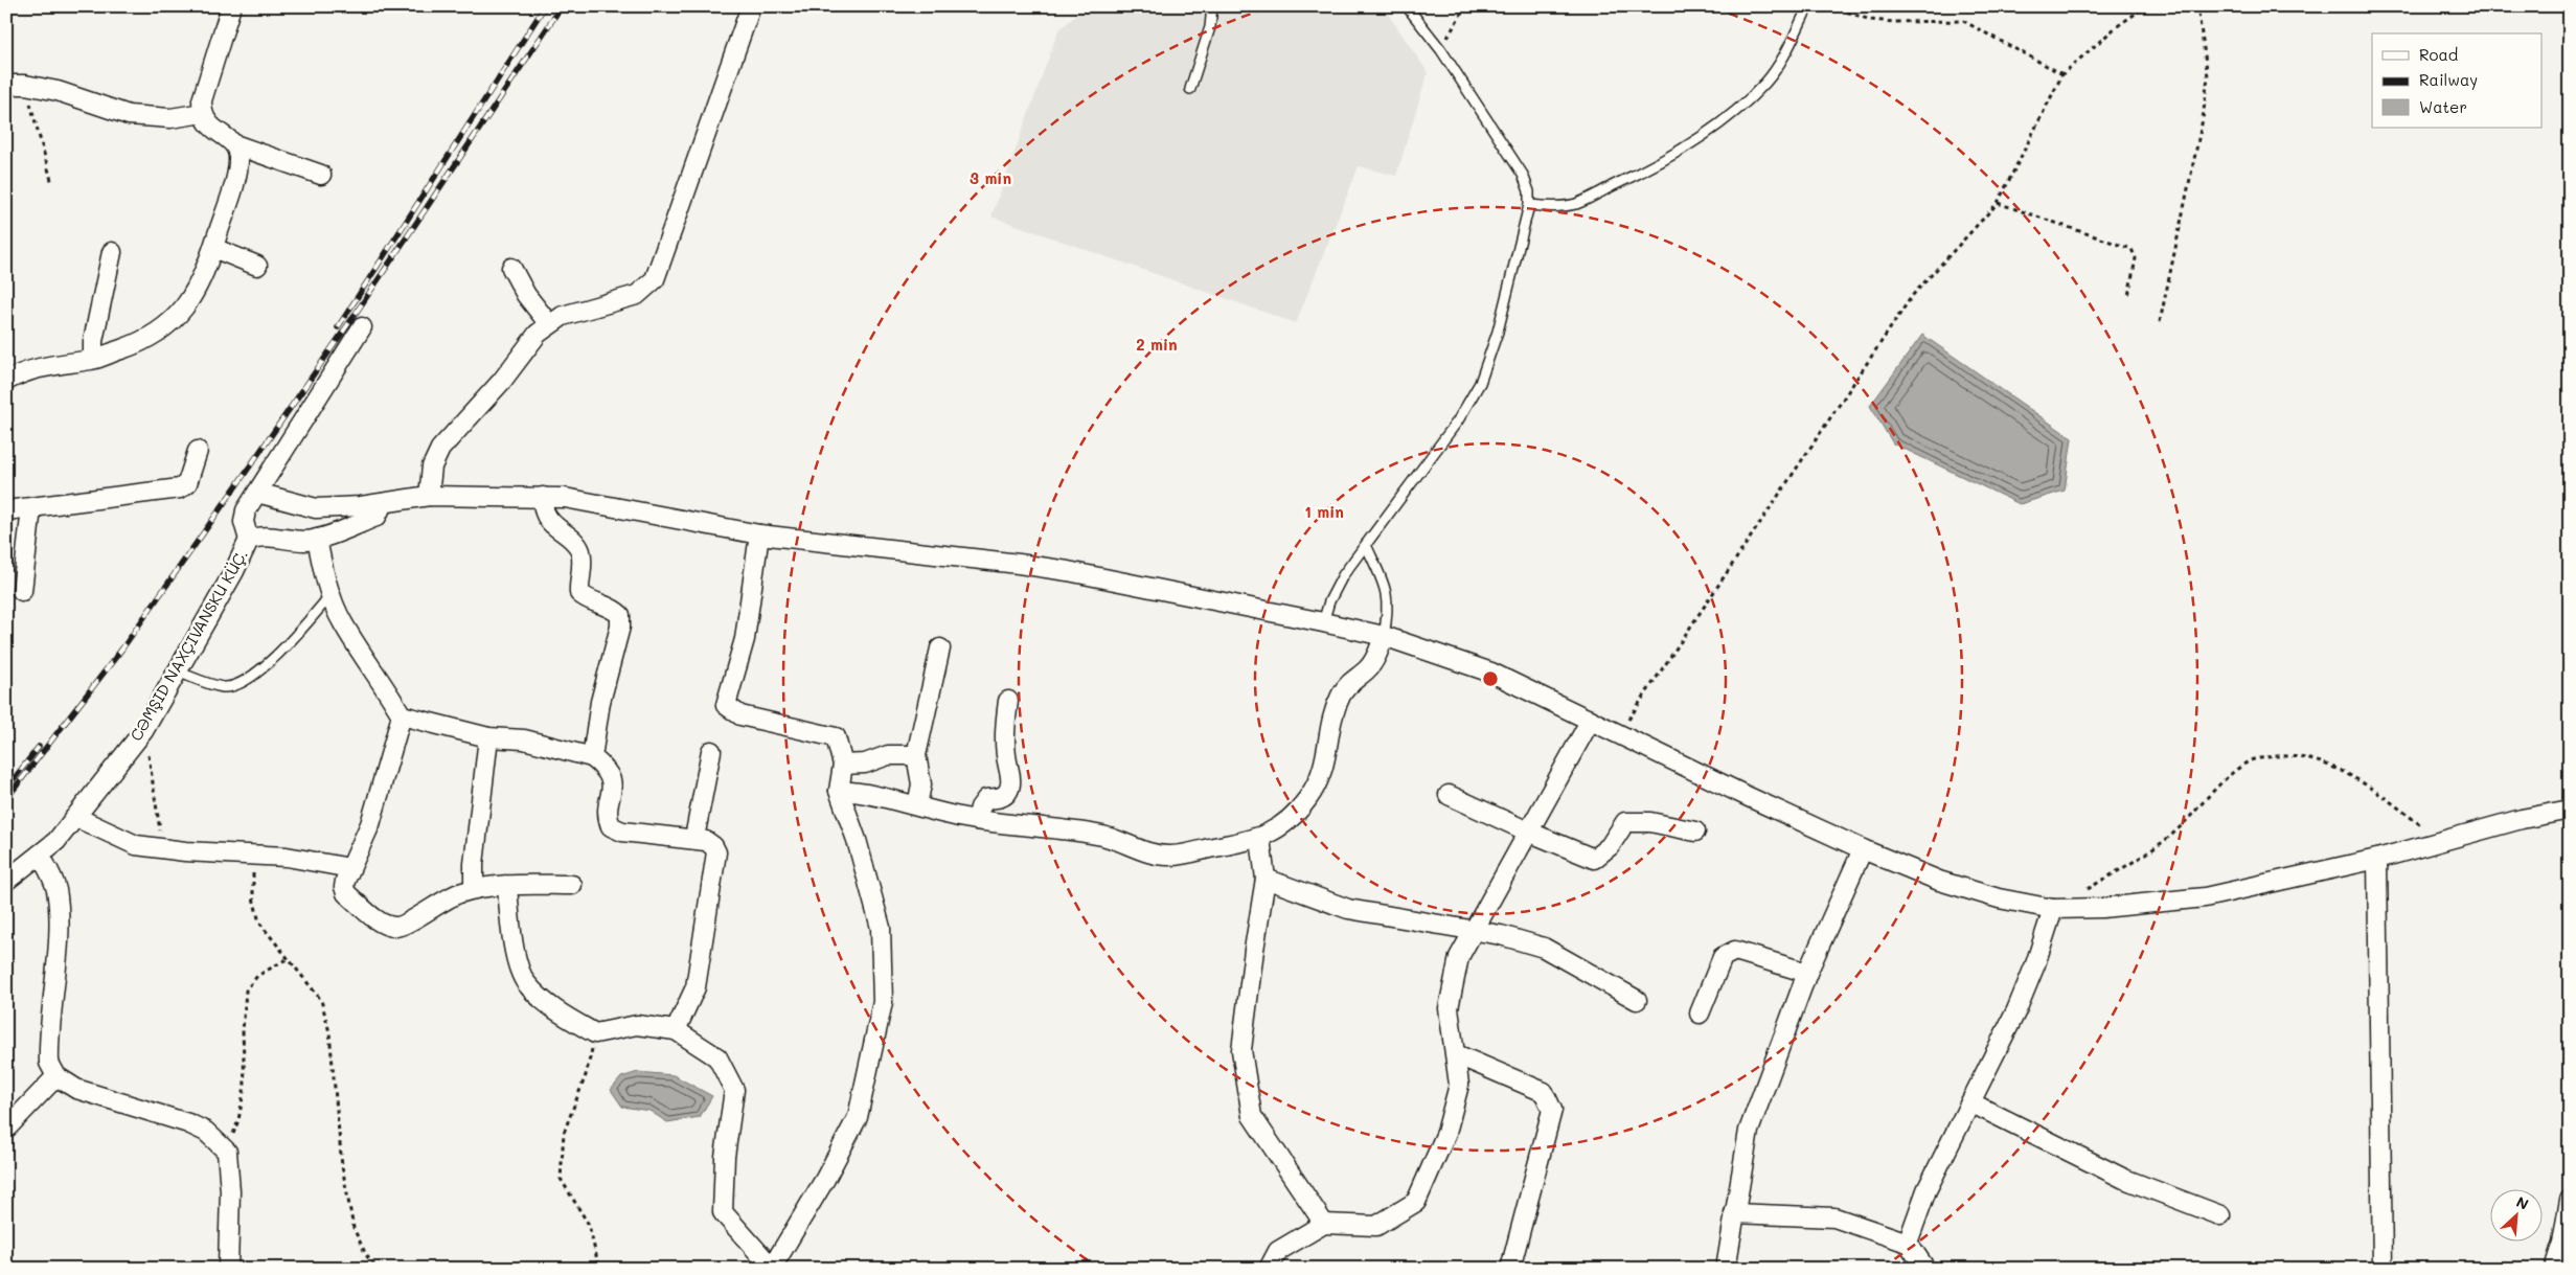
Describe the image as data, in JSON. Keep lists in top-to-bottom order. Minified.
{"legend":["Road","Railway","Water"],"north":"top right","rings":["3 min","2 min","1 min"]}
